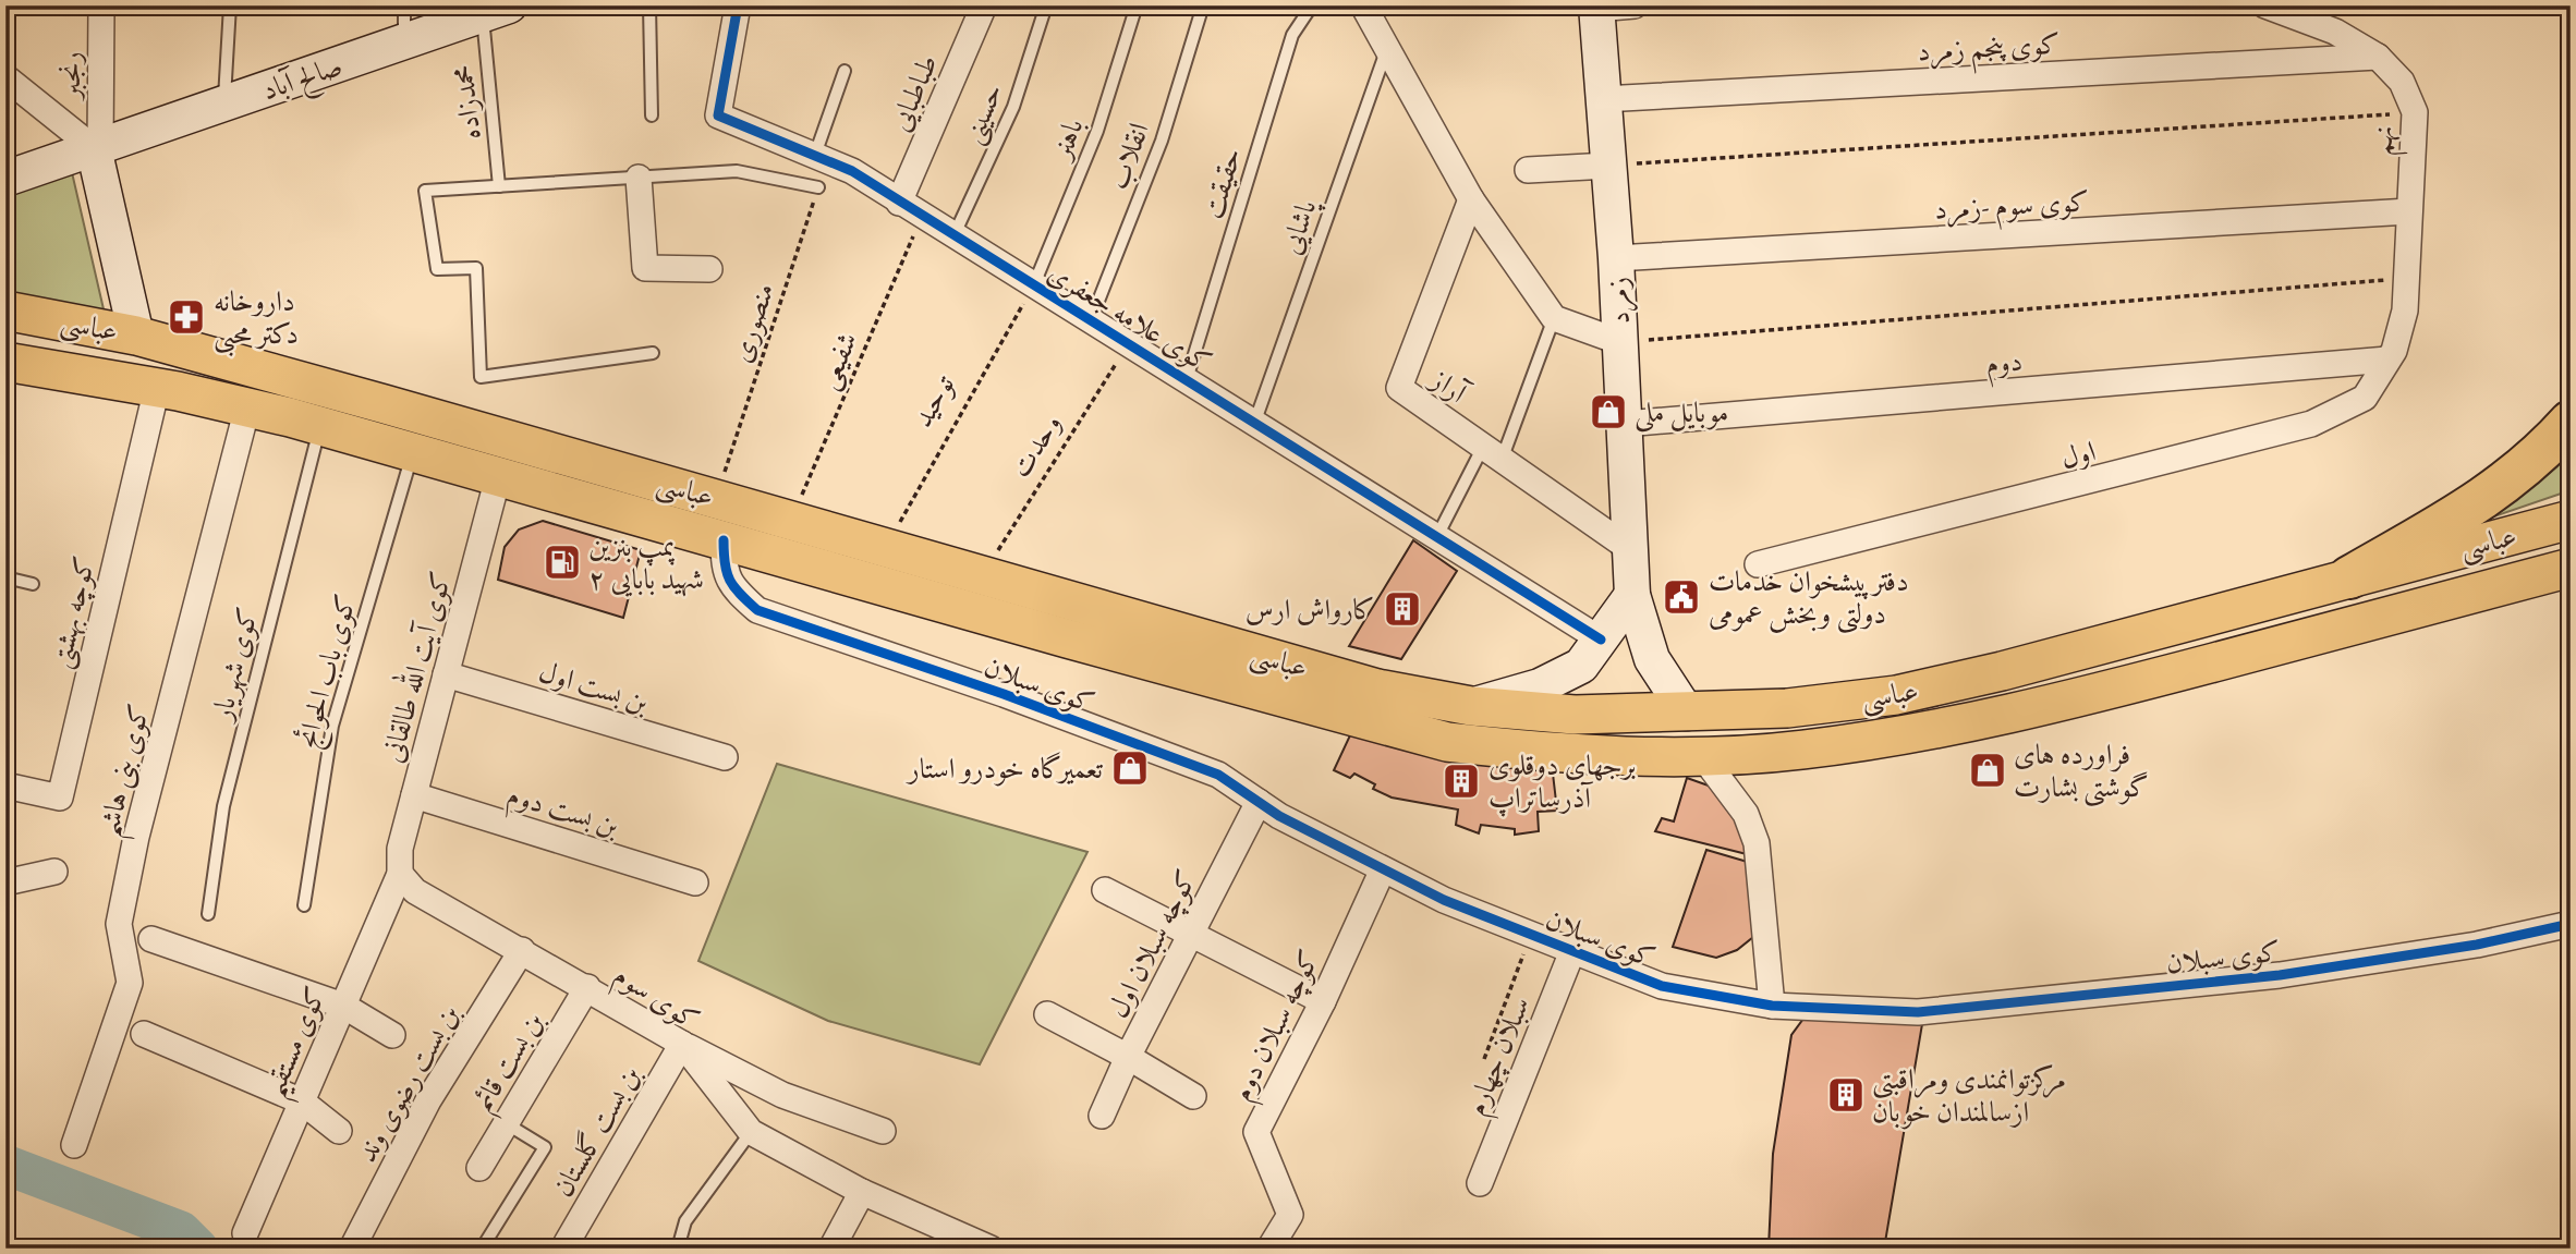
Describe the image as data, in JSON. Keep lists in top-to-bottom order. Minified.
{"streets":{"main road":["عباسى"],"street":["کوی پنجم زمرد","رنجبر","صالح آباد","طباطبایی","نهم","کوی سوم -زمرد","زمرد","کوی علامه جعفری","دوم","آراز","اول","کوچه بهشتی","کوی آیت الله طالقانی","کوی سبلان","بن بست اول","کوی بنی هاشم","بن بست دوم","کوچه سبلان اول","کوی سوم","کوچه سبلان دوم","کوی مستقیم","سبلان چهارم","بن بست قائم","بن بست رضوی وند","بن بست گلستان"],"lane":["محمدزاده","حسینی","باهنر","انقلاب","حقیقت","پاشایی","کوی شهریار","کوی باب الحوائج"],"path":["منصوری","شفیعی","توحید","وحدت"]},"crossings":[["کوی پنجم زمرد","نهم"],["کوی پنجم زمرد","زمرد"],["رنجبر","صالح آباد"],["صالح آباد","محمدزاده"],["طباطبایی","کوی علامه جعفری"],["حسینی","کوی علامه جعفری"],["باهنر","کوی علامه جعفری"],["باهنر","توحید"],["نهم","کوی سوم -زمرد"],["نهم","دوم"],["نهم","اول"],["انقلاب","کوی علامه جعفری"],["حقیقت","کوی علامه جعفری"],["کوی سوم -زمرد","زمرد"],["پاشایی","کوی علامه جعفری"],["زمرد","عباسى"],["زمرد","دوم"],["زمرد","آراز"],["کوی علامه جعفری","شفیعی"],["کوی علامه جعفری","توحید"],["کوی علامه جعفری","وحدت"],["منصوری","عباسى"],["عباسى","شفیعی"],["عباسى","توحید"],["عباسى","وحدت"],["عباسى","کوچه بهشتی"],["عباسى","کوی شهریار"],["عباسى","کوی آیت الله طالقانی"],["عباسى","کوی باب الحوائج"],["عباسى","کوی سبلان"],["عباسى","کوی بنی هاشم"],["دوم","اول"],["کوی آیت الله طالقانی","بن بست اول"],["کوی آیت الله طالقانی","بن بست دوم"],["کوی آیت الله طالقانی","کوی سوم"],["کوی آیت الله طالقانی","کوی مستقیم"],["کوی سبلان","کوچه سبلان اول"],["کوی سبلان","کوچه سبلان دوم"],["کوی سبلان","سبلان چهارم"],["کوی سوم","کوی مستقیم"],["کوی سوم","بن بست قائم"],["کوی سوم","بن بست رضوی وند"],["کوی سوم","بن بست گلستان"]],"places":{"pharmacy":["داروخانه دکتر محبی"],"shop":["موبایل ملی","تعمیرگاه خودرو استار","فراورده های گوشتی بشارت"],"fuel station":["پمپ بنزین شهید بابایی ۲"],"public building":["دفترپیشخوان خدمات دولتی وبخش عمومی"],"building":["کارواش ارس","برجهای دوقلوی آذرساتراپ","مرکزتوانمندی ومراقبتی ازسالمندان خوبان"]}}
